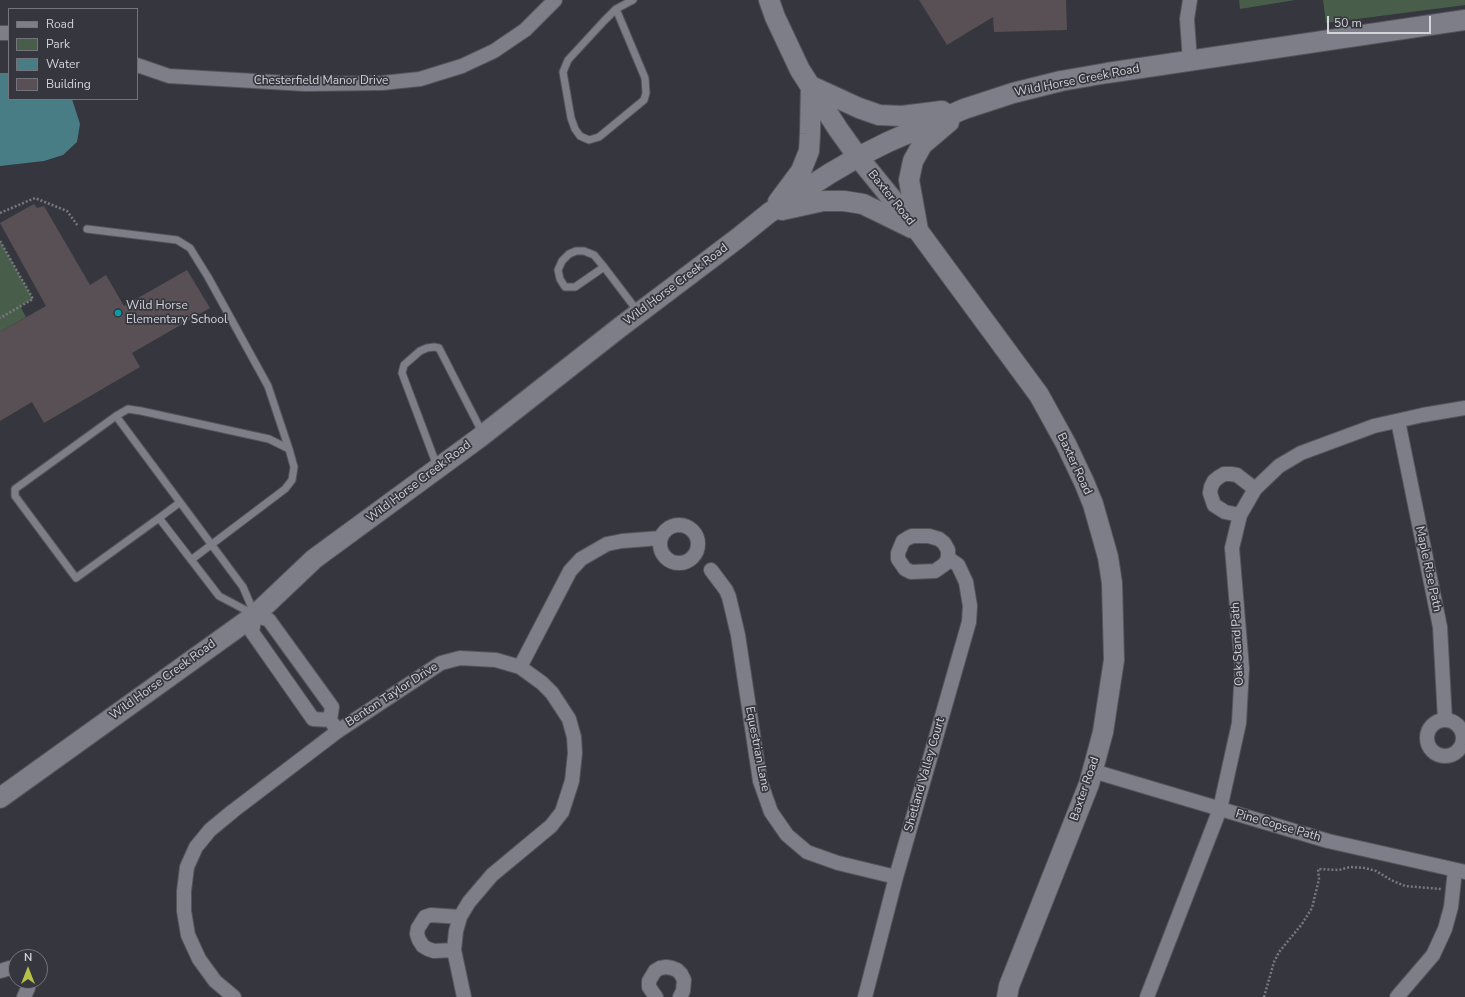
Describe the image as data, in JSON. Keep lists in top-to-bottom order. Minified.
{"streets":{"main road":["Wild Horse Creek Road","Baxter Road"],"street":["Chesterfield Manor Drive","Maple Rise Path","Oak Stand Path","Benton Taylor Drive","Equestrian Lane","Shetland Valley Court","Pine Copse Path"]},"crossings":[["Wild Horse Creek Road","Baxter Road"],["Baxter Road","Pine Copse Path"],["Maple Rise Path","Oak Stand Path"],["Oak Stand Path","Pine Copse Path"],["Equestrian Lane","Shetland Valley Court"]],"places":["Wild Horse Elementary School"],"legend":["Road","Park","Water","Building"],"scale_bar":"50 m","north":"top"}
